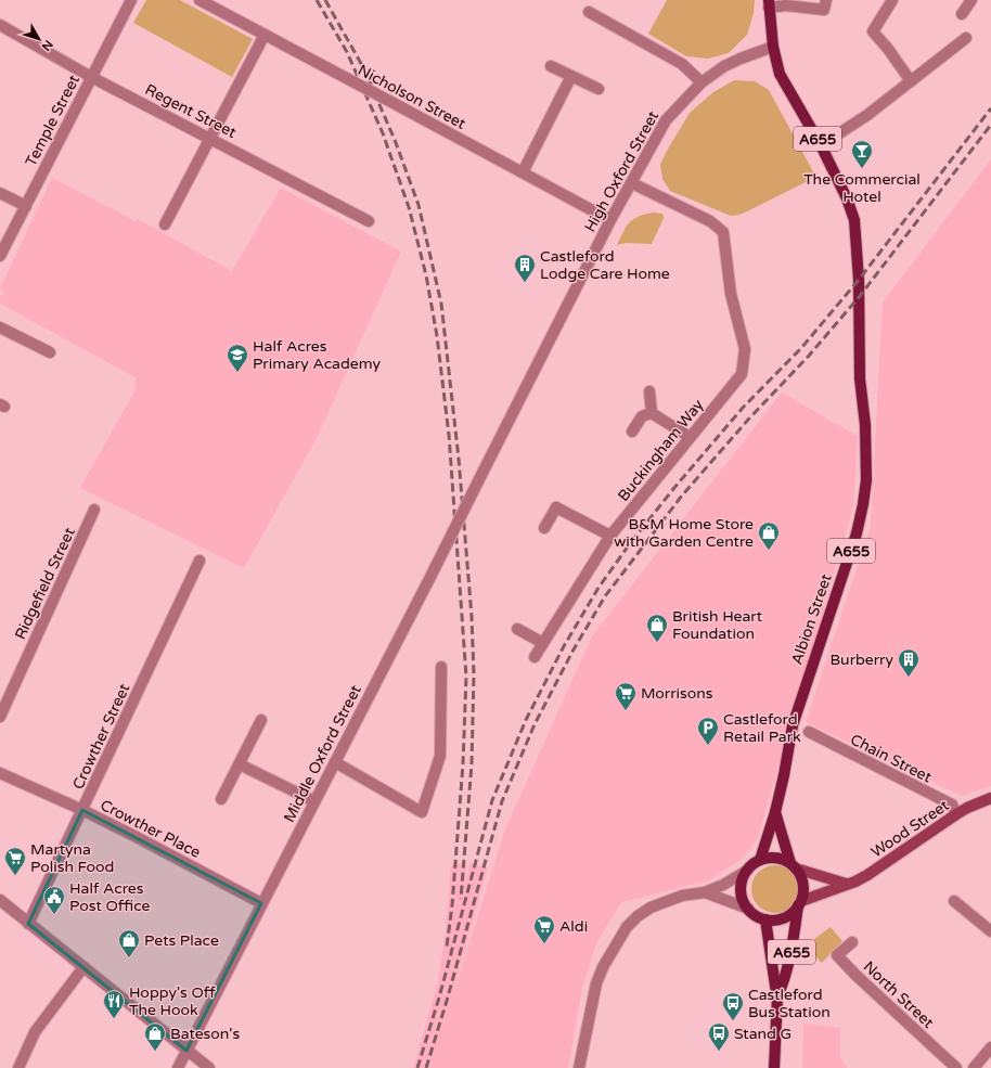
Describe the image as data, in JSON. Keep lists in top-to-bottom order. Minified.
{"streets":{"main road":["A655","Albion Street"],"street":["Nicholson Street","Regent Street","Temple Street","High Oxford Street","Buckingham Way","Ridgefield Street","Crowther Street","Middle Oxford Street","Chain Street","Crowther Place","Wood Street","North Street"]},"crossings":[["Nicholson Street","High Oxford Street"],["Regent Street","Temple Street"],["A655","High Oxford Street"],["A655","Albion Street"],["A655","Wood Street"],["High Oxford Street","Buckingham Way"],["High Oxford Street","Middle Oxford Street"],["Crowther Street","Crowther Place"],["Middle Oxford Street","Crowther Place"],["Chain Street","Wood Street"]],"places":{"bar":["The Commercial Hotel"],"building":["Castleford Lodge Care Home","Burberry"],"school or university":["Half Acres Primary Academy"],"shop":["B&M Home Store with Garden Centre","British Heart Foundation","Pets Place","Bateson's"],"supermarket":["Morrisons","Martyna Polish Food","Aldi"],"parking":["Castleford Retail Park"],"public building":["Half Acres Post Office"],"restaurant":["Hoppy's Off The Hook"],"bus stop":["Castleford Bus Station","Stand G"]},"north":"bottom right"}
